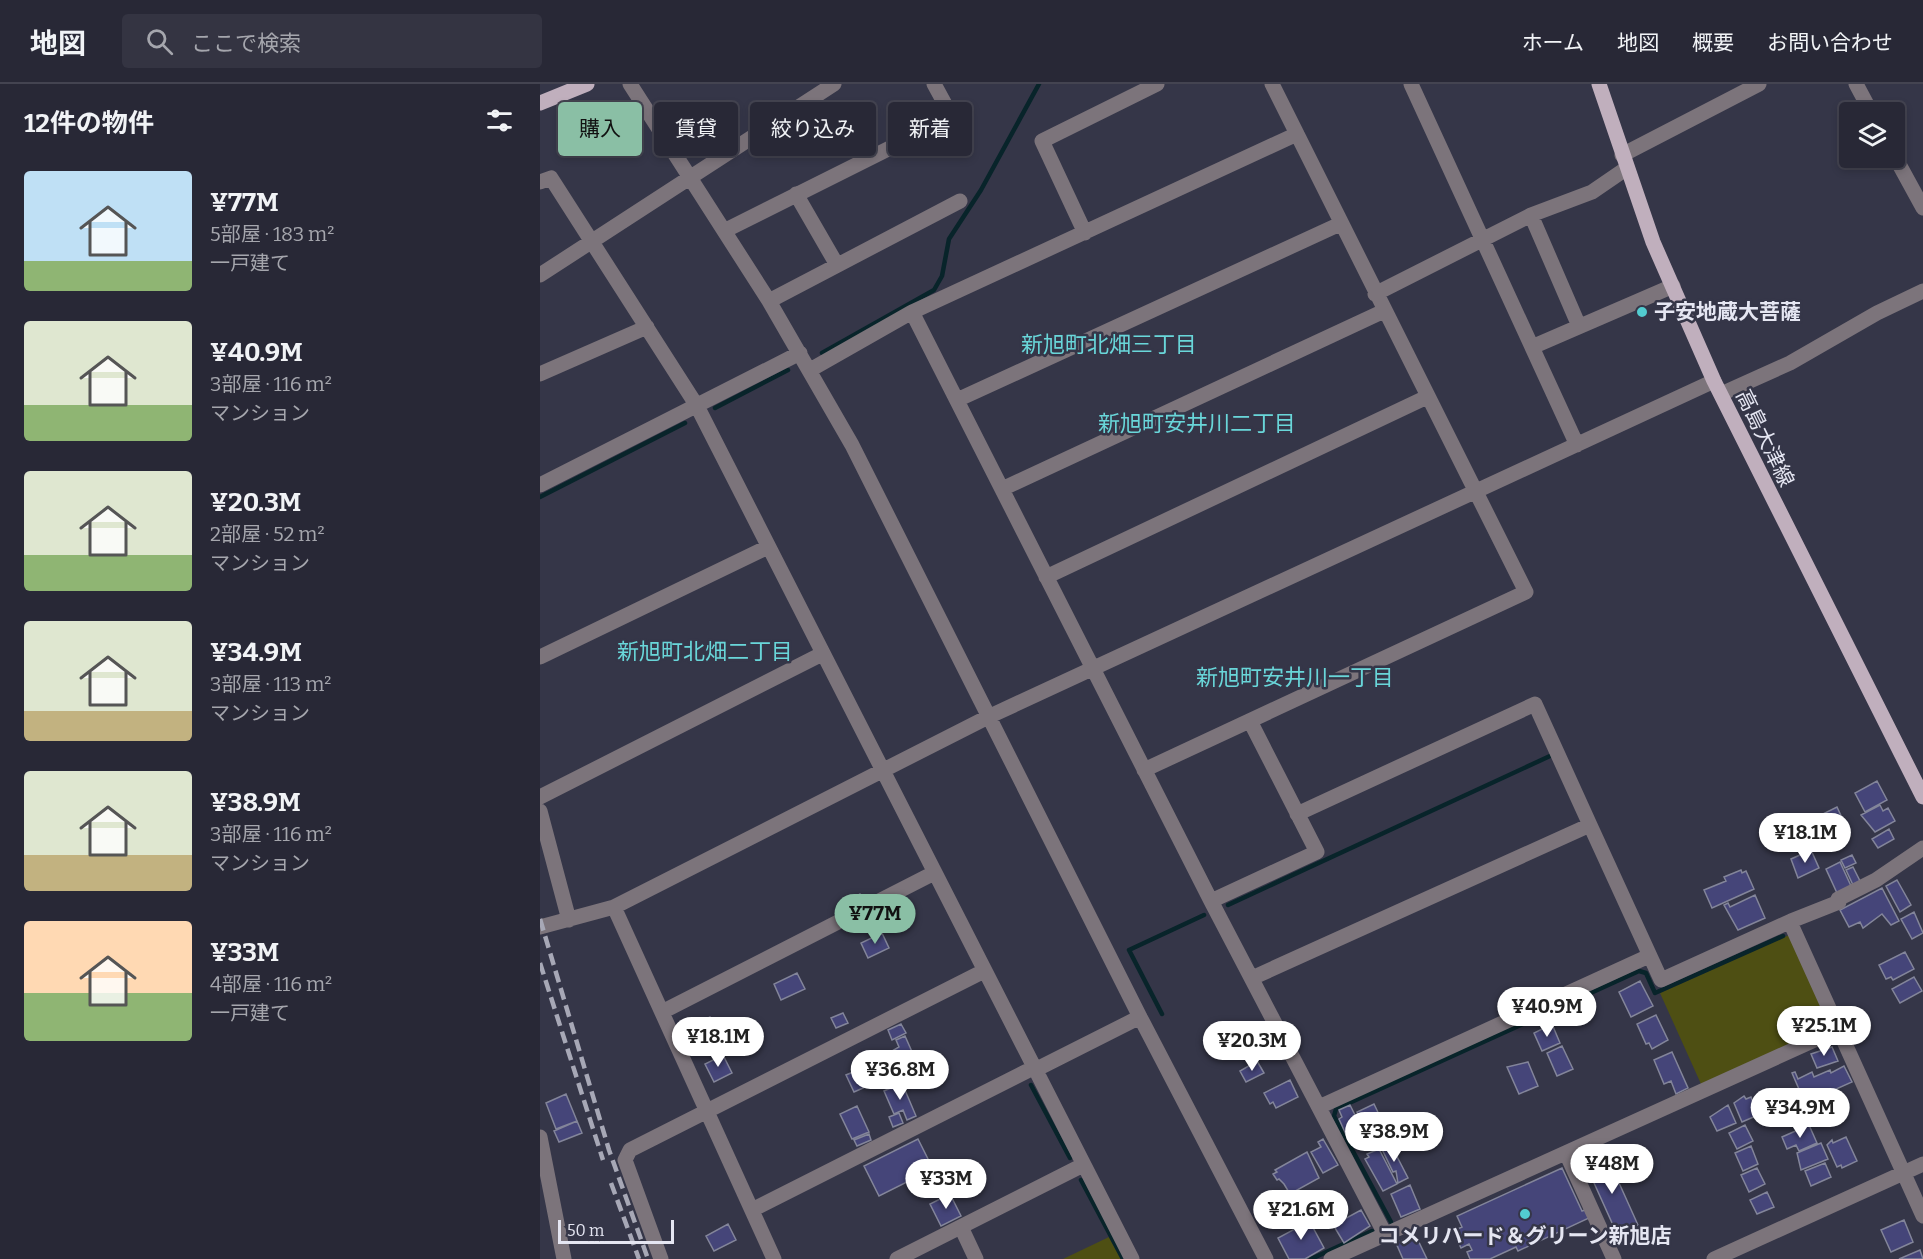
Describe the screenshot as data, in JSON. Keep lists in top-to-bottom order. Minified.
{"streets":{"main road":["高島大津線"]},"districts":["新旭町北畑三丁目","新旭町安井川二丁目","新旭町北畑二丁目","新旭町安井川一丁目"],"places":["子安地蔵大菩薩","コメリハード＆グリーン新旭店"],"scale_bar":"50 m","page":{"header":"地図","search":"ここで検索","nav":["ホーム","地図","概要","お問い合わせ"],"heading":"12件の物件","chip":["購入","賃貸","絞り込み","新着"],"list":[{"name":"¥77M","note":"5部屋 · 183 m² · 一戸建て"},{"name":"¥40.9M","note":"3部屋 · 116 m² · マンション"},{"name":"¥20.3M","note":"2部屋 · 52 m² · マンション"},{"name":"¥34.9M","note":"3部屋 · 113 m² · マンション"},{"name":"¥38.9M","note":"3部屋 · 116 m² · マンション"},{"name":"¥33M","note":"4部屋 · 116 m² · 一戸建て"}],"price":["¥18.1M","¥77M","¥40.9M","¥25.1M","¥18.1M","¥20.3M","¥36.8M","¥34.9M","¥38.9M","¥48M","¥33M","¥21.6M"],"scale":"50 m"}}
